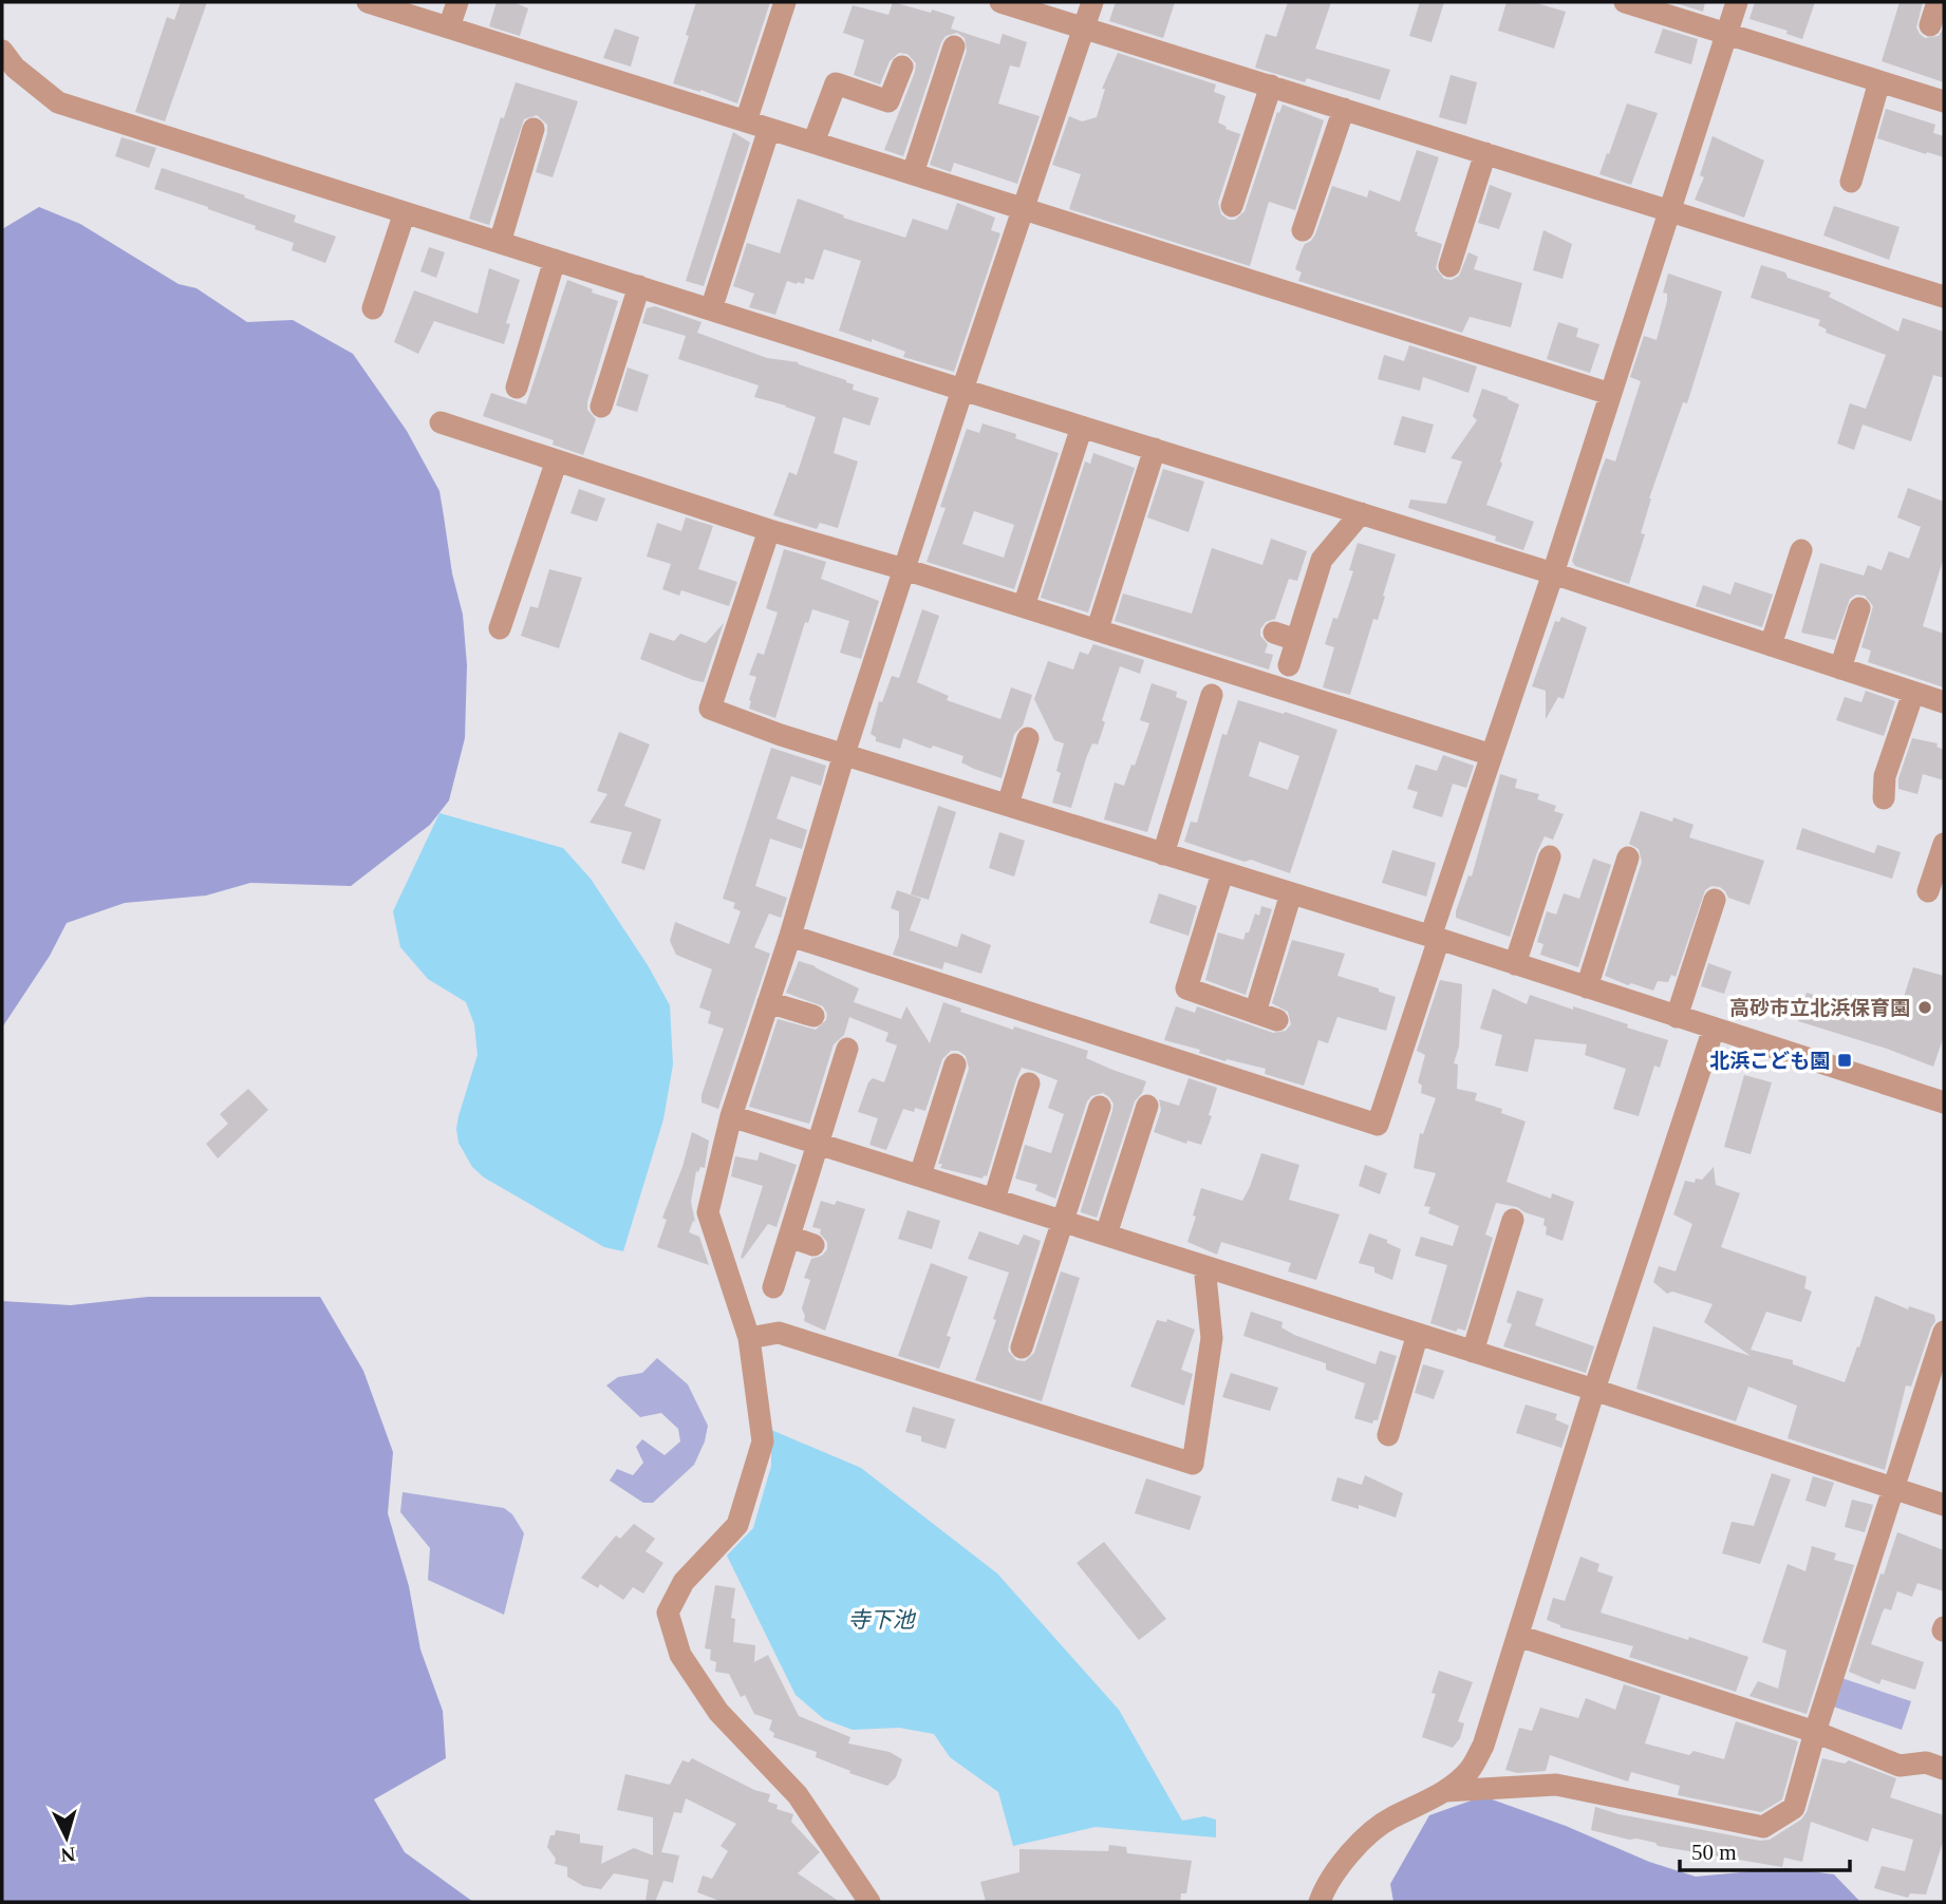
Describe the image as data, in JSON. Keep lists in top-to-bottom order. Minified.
{"water":["寺下池"],"places":{"other":["高砂市立北浜保育園"],"transit":["北浜こども園"]},"scale_bar":"50 m","north":"bottom"}
